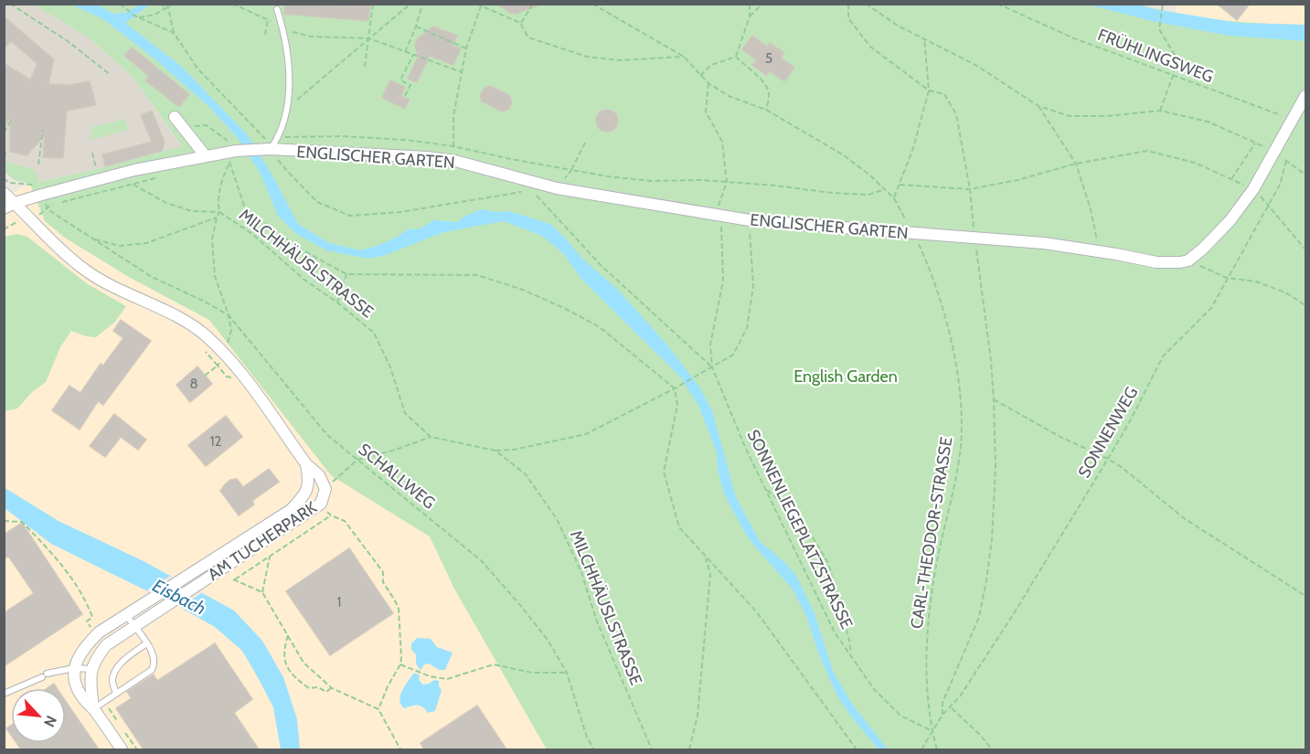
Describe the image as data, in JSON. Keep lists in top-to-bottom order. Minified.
{"streets":{"street":["ENGLISCHER GARTEN","AM TUCHERPARK"],"path":["FRÜHLINGSWEG","MILCHHÄUSLSTRASSE","SONNENWEG","SCHALLWEG","SONNENLIEGEPLATZSTRASSE","CARL-THEODOR-STRASSE"]},"crossings":[["ENGLISCHER GARTEN","MILCHHÄUSLSTRASSE"],["ENGLISCHER GARTEN","CARL-THEODOR-STRASSE"],["MILCHHÄUSLSTRASSE","SCHALLWEG"],["SONNENLIEGEPLATZSTRASSE","CARL-THEODOR-STRASSE"]],"water":["Eisbach"],"parks":["English Garden"],"house_numbers":["5","8","12","1"],"north":"bottom right"}
